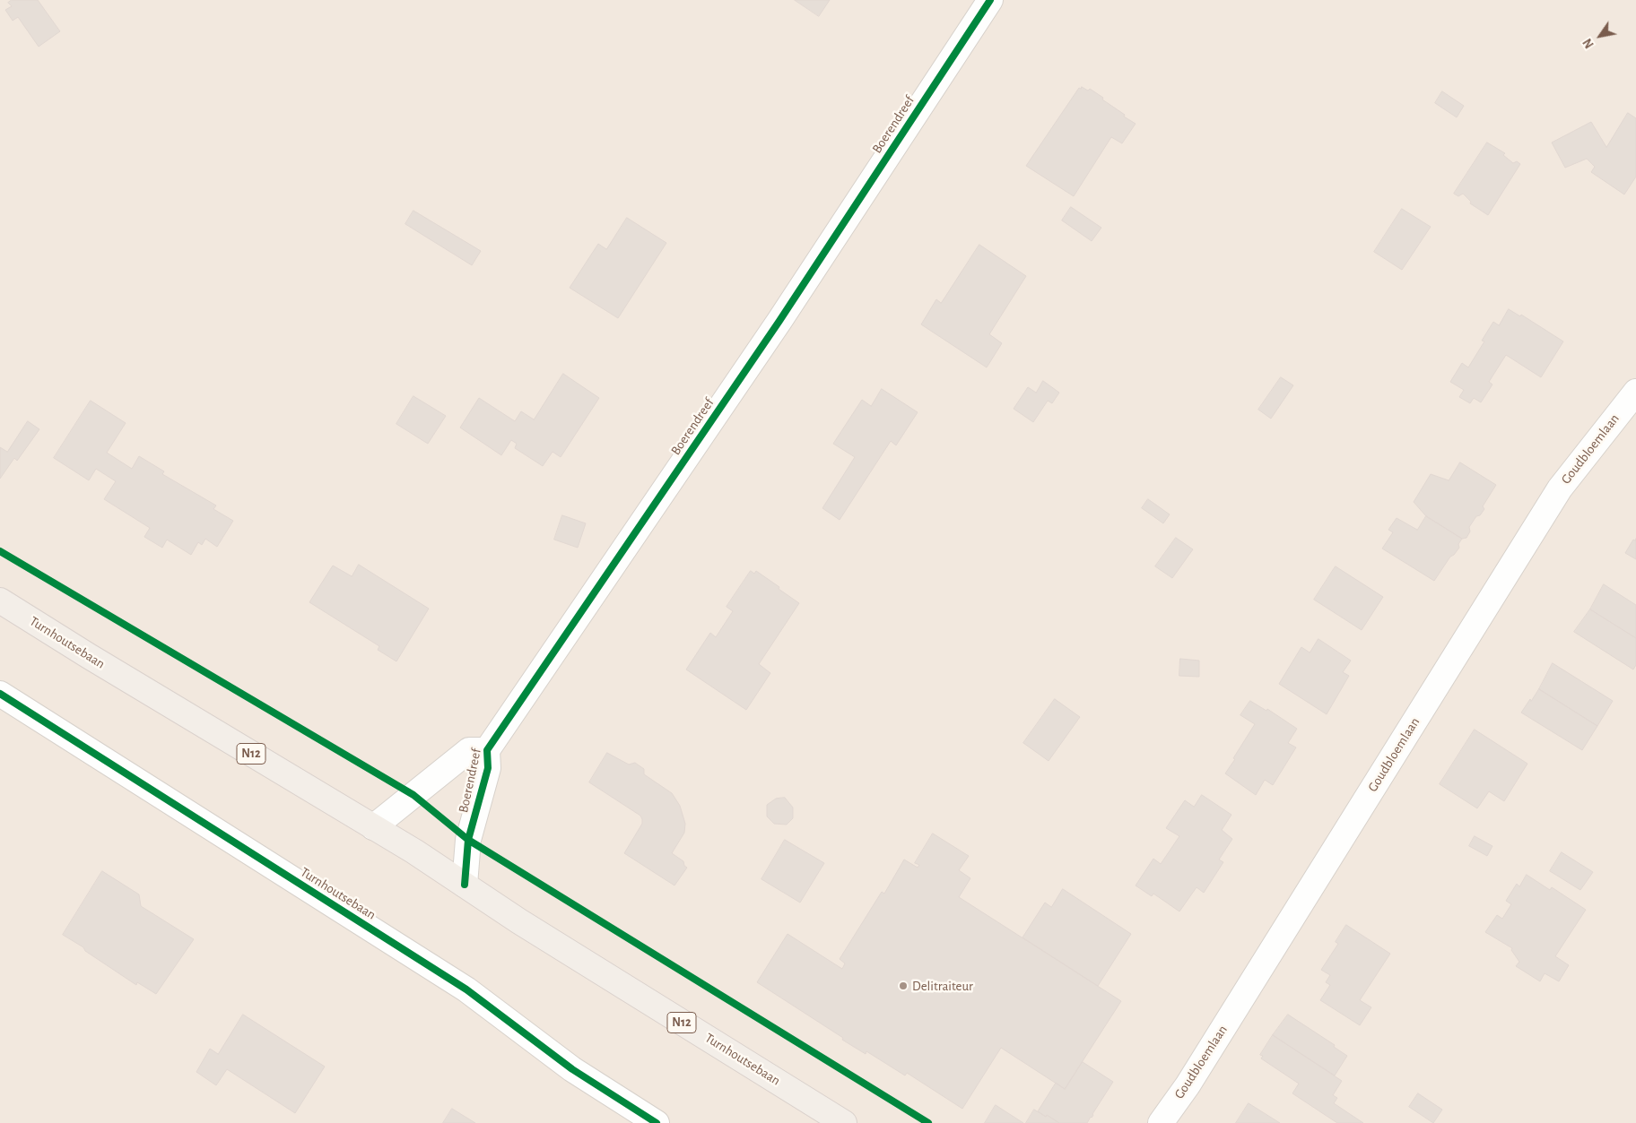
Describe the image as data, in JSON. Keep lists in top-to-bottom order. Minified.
{"streets":{"main road":["Turnhoutsebaan","N12"],"street":["Boerendreef","Goudbloemlaan"]},"crossings":[["Boerendreef","Turnhoutsebaan"]],"places":["Delitraiteur"],"north":"bottom left"}
